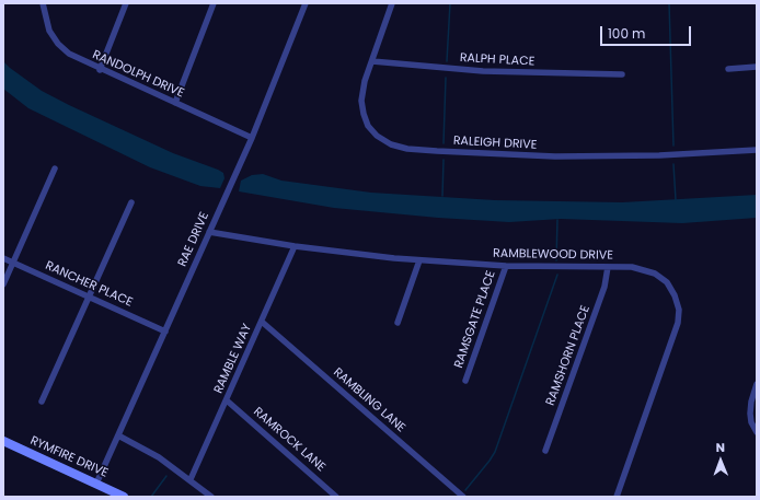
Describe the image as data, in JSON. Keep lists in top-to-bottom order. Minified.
{"streets":{"street":["RALPH PLACE","RANDOLPH DRIVE","RALEIGH DRIVE","RAE DRIVE","RAMBLEWOOD DRIVE","RANCHER PLACE","RAMSGATE PLACE","RAMSHORN PLACE","RAMBLE WAY","RAMBLING LANE","RAMROCK LANE","RYMFIRE DRIVE"]},"crossings":[["RALPH PLACE","RALEIGH DRIVE"],["RANDOLPH DRIVE","RAE DRIVE"],["RAE DRIVE","RAMBLEWOOD DRIVE"],["RAE DRIVE","RANCHER PLACE"],["RAE DRIVE","RYMFIRE DRIVE"],["RAMBLEWOOD DRIVE","RAMSGATE PLACE"],["RAMBLEWOOD DRIVE","RAMSHORN PLACE"],["RAMBLEWOOD DRIVE","RAMBLE WAY"],["RAMBLE WAY","RAMBLING LANE"],["RAMBLE WAY","RAMROCK LANE"]],"scale_bar":"100 m","north":"top"}
